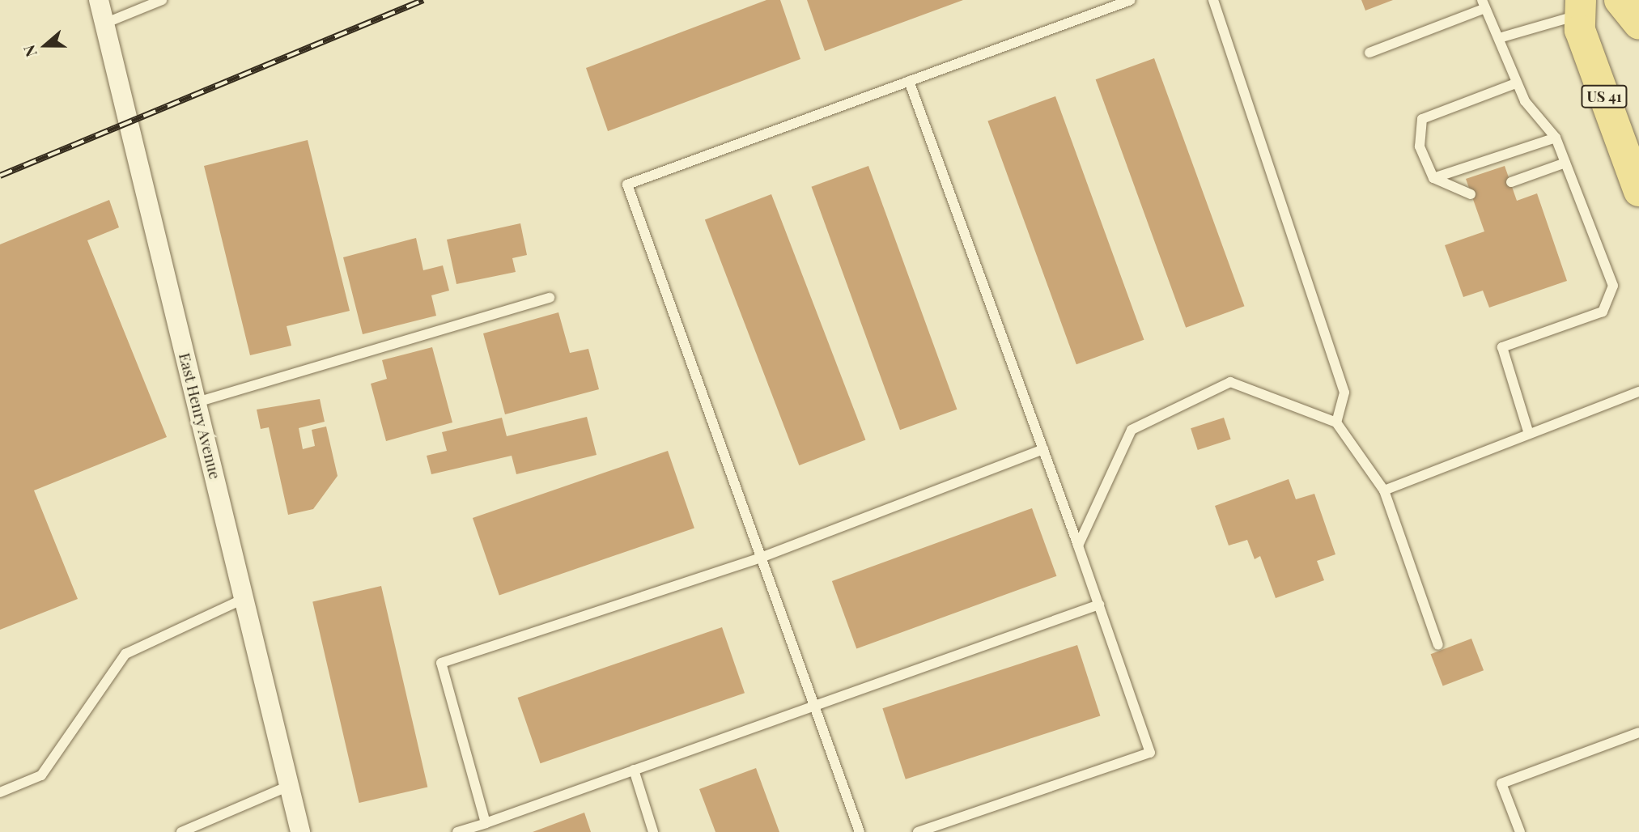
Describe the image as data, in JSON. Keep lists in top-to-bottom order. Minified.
{"streets":{"main road":["US 41"],"street":["East Henry Avenue"]},"north":"left"}
